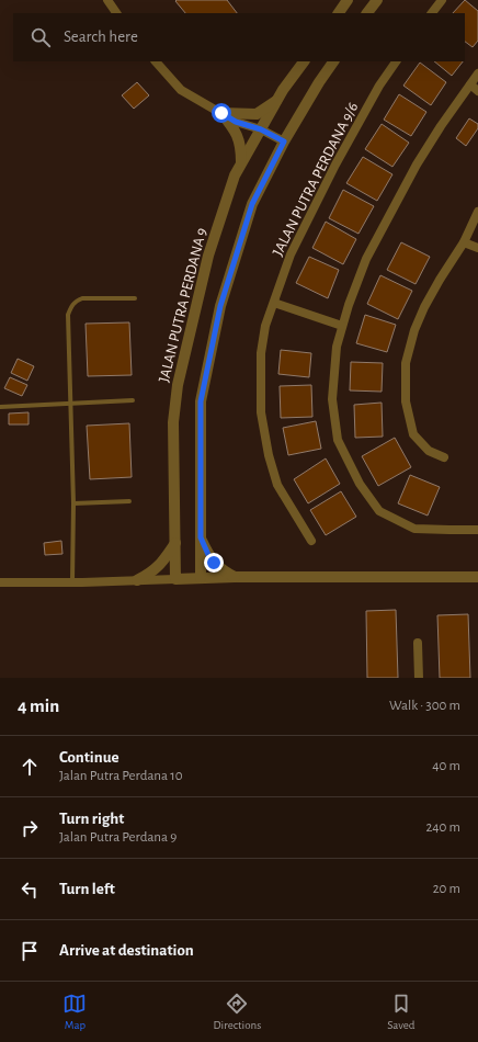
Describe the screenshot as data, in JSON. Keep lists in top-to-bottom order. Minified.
{"streets":{"street":["JALAN PUTRA PERDANA 9/6","JALAN PUTRA PERDANA 9"]},"page":{"search":"Search here","heading":["4 min","Walk · 300 m"],"list":[["Continue","Jalan Putra Perdana 10","40 m"],["Turn right","Jalan Putra Perdana 9","240 m"],["Turn left","20 m"],"Arrive at destination"],"nav":["Map","Directions","Saved"]}}
